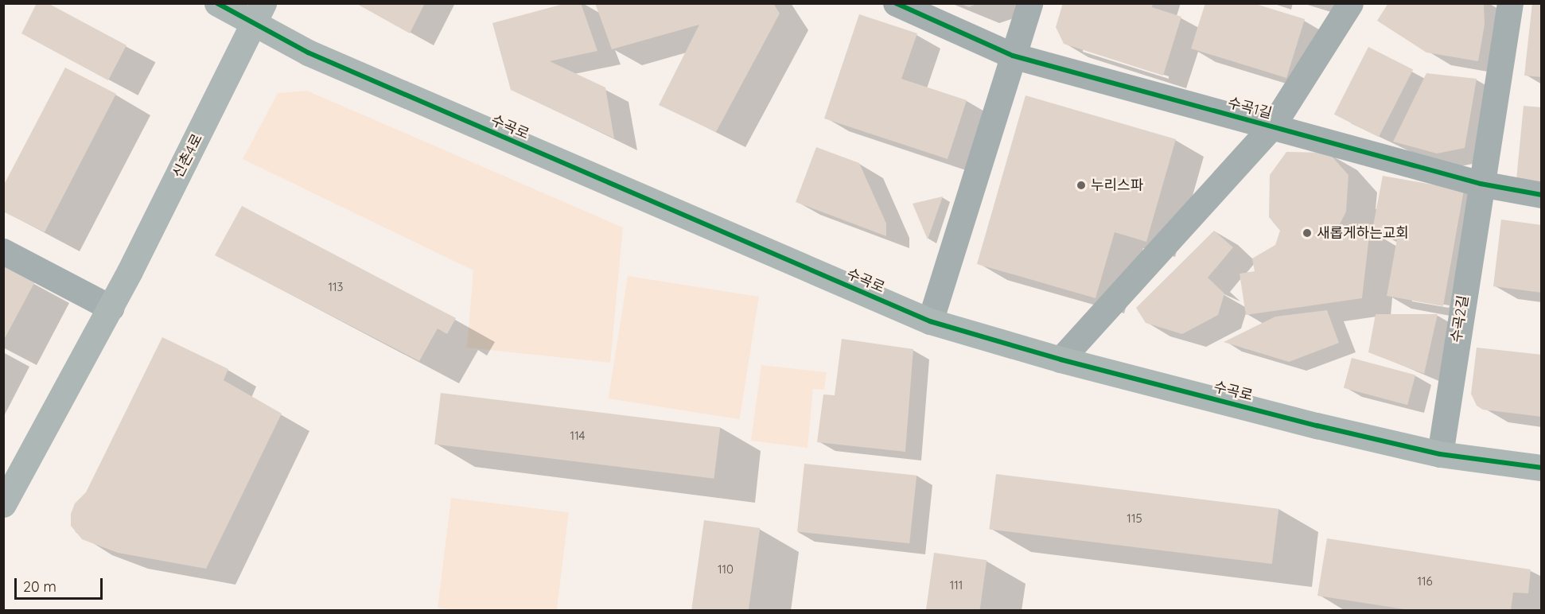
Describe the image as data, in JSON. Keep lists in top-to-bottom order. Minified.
{"streets":{"street":["수곡1길","수곡로","신촌4로","수곡2길"]},"crossings":[["수곡1길","수곡2길"],["수곡로","신촌4로"],["수곡로","수곡2길"]],"places":["누리스파","새롭게하는교회"],"house_numbers":["113","114","115","110","116","111"],"scale_bar":"20 m"}
